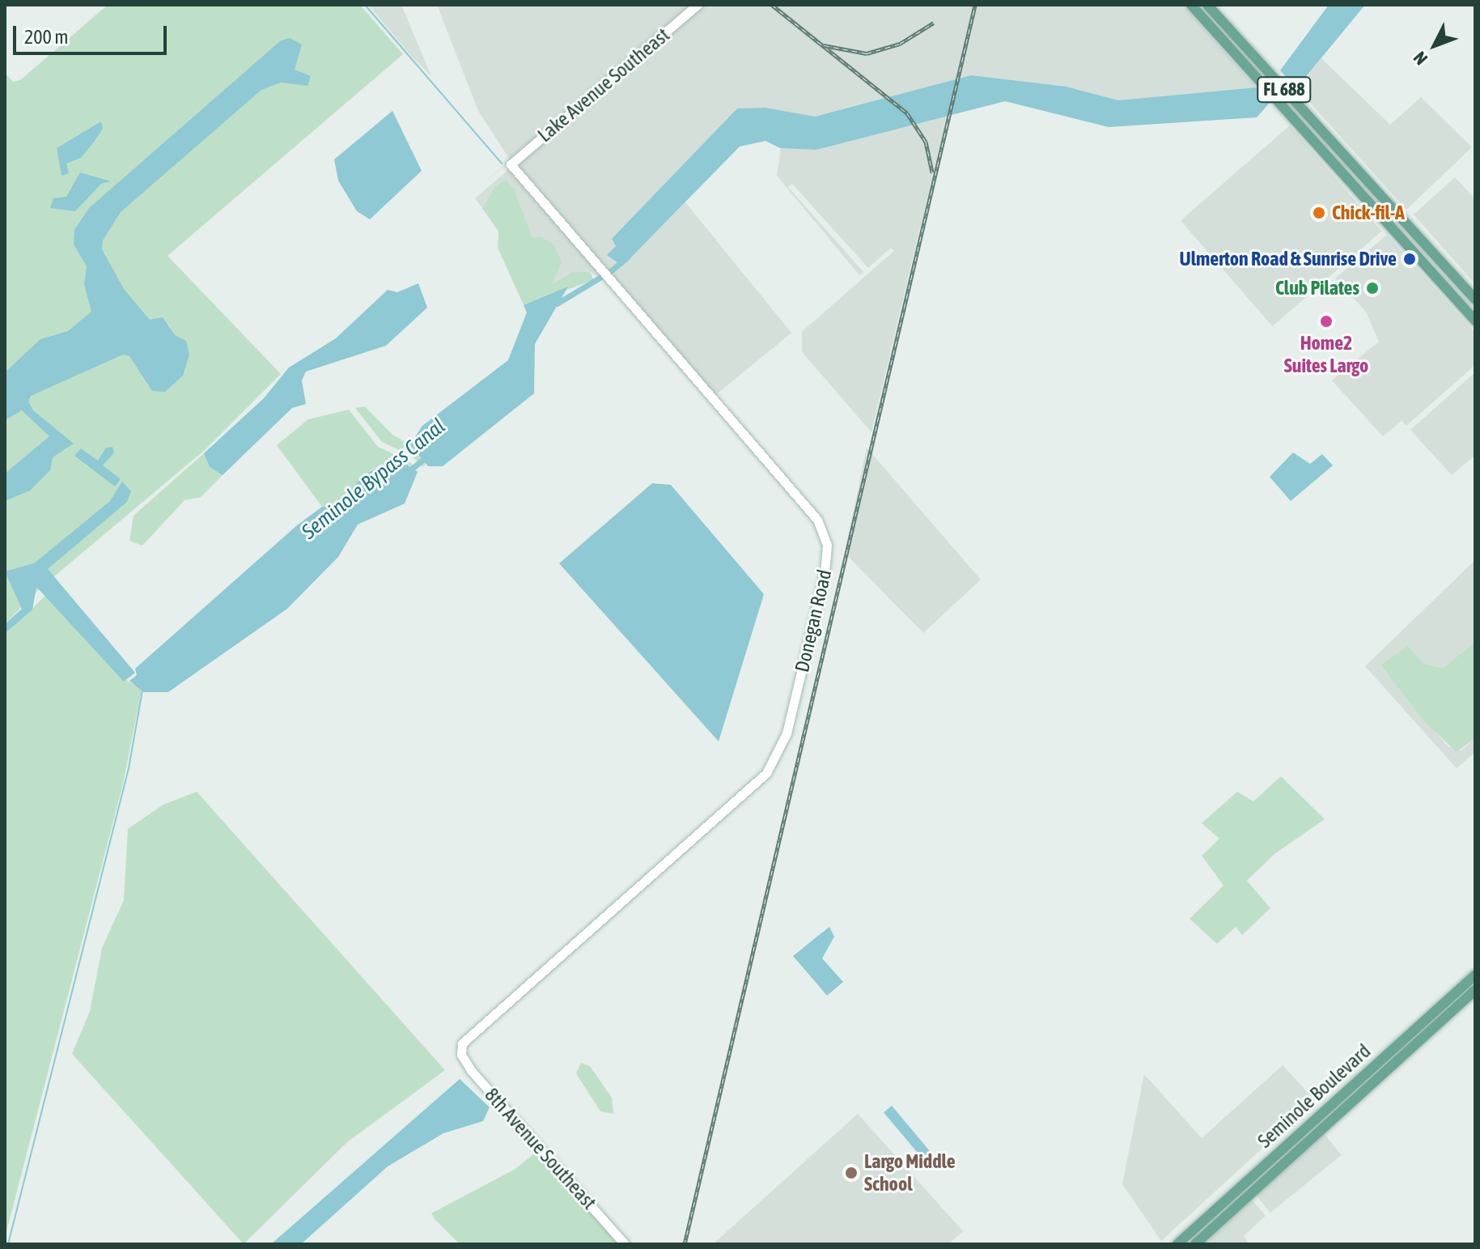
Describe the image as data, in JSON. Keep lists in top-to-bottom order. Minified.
{"streets":{"main road":["FL 688","Seminole Boulevard"],"street":["Lake Avenue Southeast","Donegan Road","8th Avenue Southeast"]},"crossings":[["Lake Avenue Southeast","Donegan Road"],["Donegan Road","8th Avenue Southeast"]],"water":["Seminole Bypass Canal"],"places":["Chick-fil-A","Ulmerton Road & Sunrise Drive","Club Pilates","Home2 Suites Largo","Largo Middle School"],"scale_bar":"200 m","north":"bottom left"}
